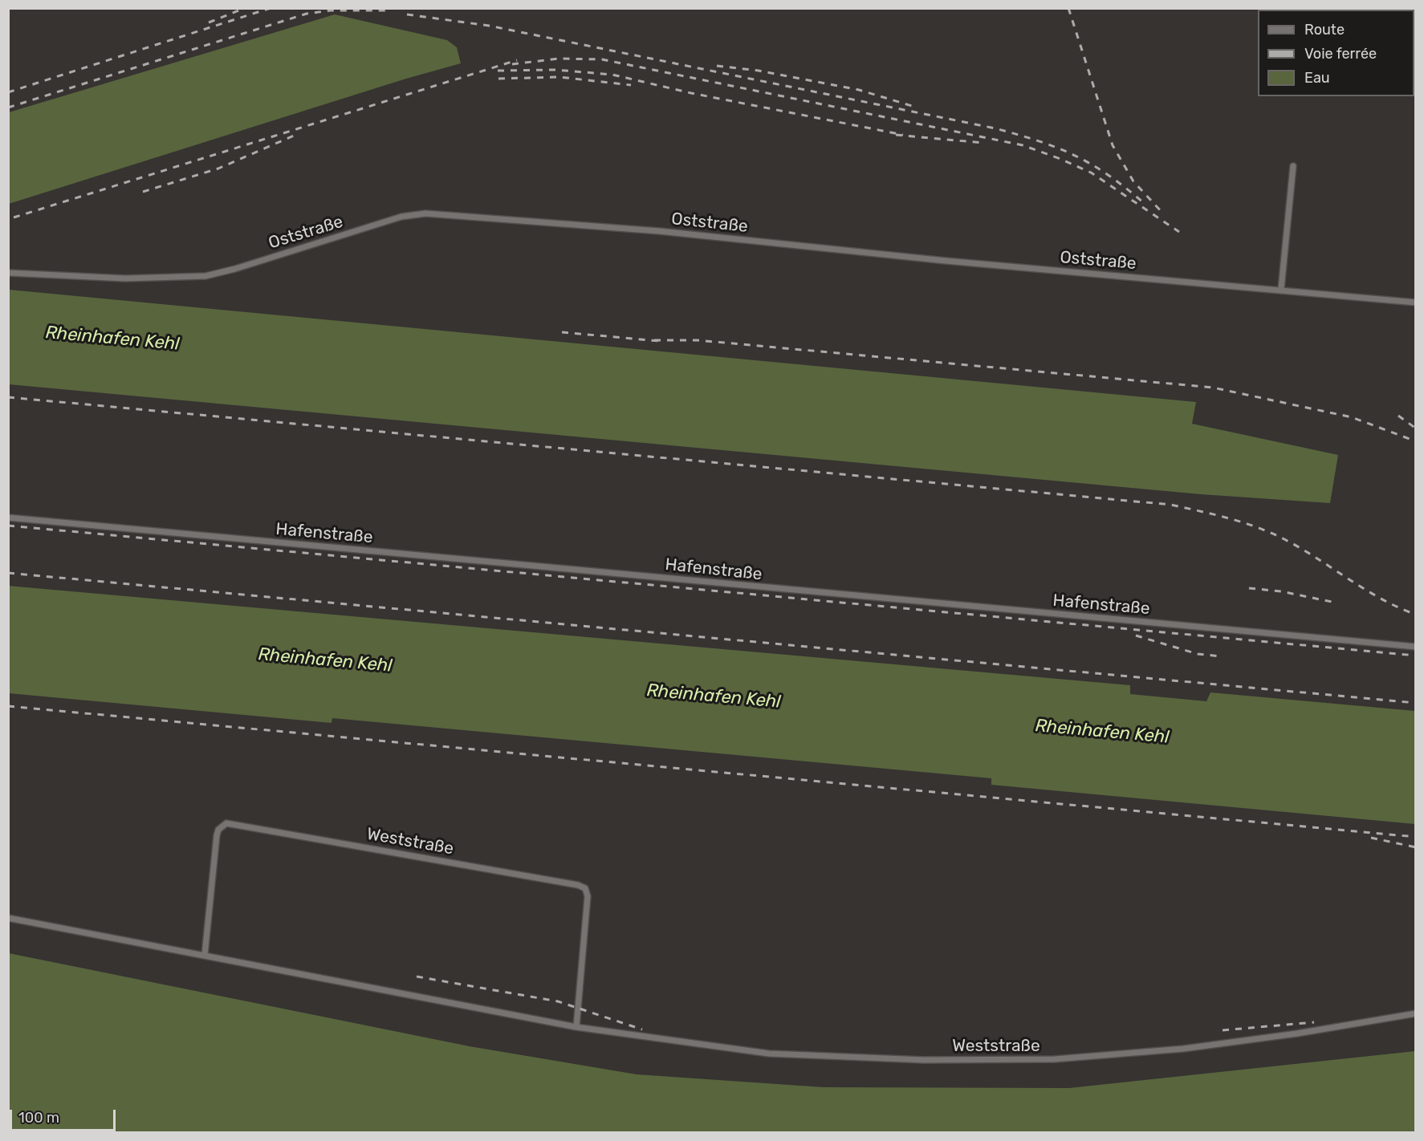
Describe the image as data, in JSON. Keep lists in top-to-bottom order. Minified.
{"streets":{"street":["Oststraße","Hafenstraße","Weststraße"]},"water":["Rheinhafen Kehl"],"legend":["Route","Voie ferrée","Eau"],"scale_bar":"100 m"}
